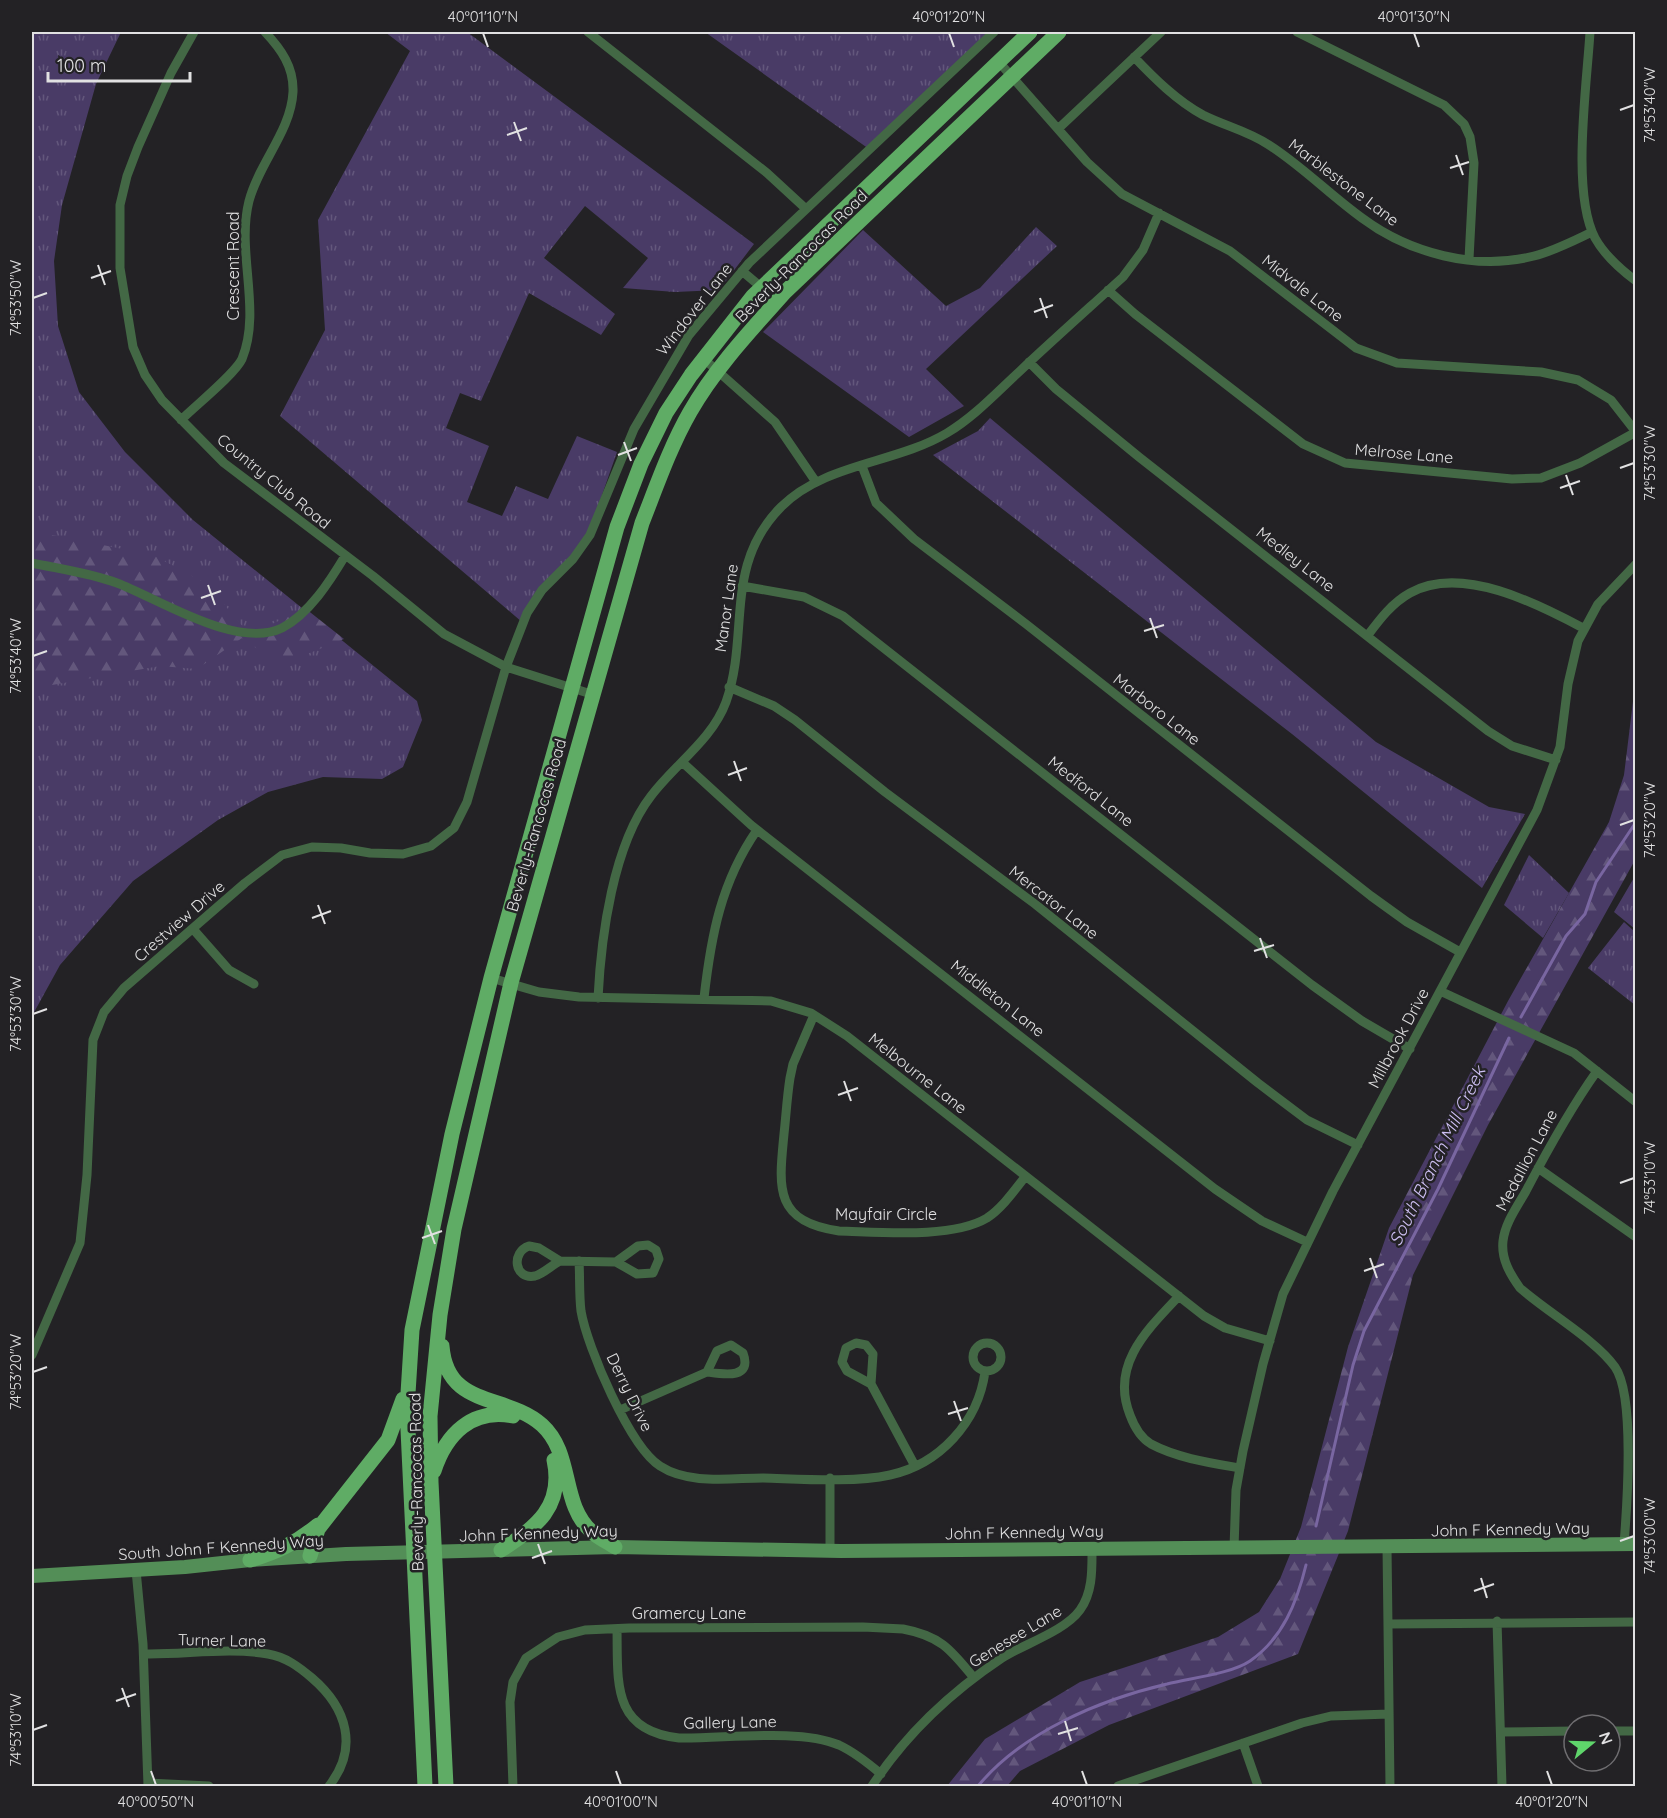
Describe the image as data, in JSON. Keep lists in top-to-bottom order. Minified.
{"streets":{"main road":["Beverly-Rancocas Road"],"street":["Marblestone Lane","Crescent Road","Midvale Lane","Windover Lane","Melrose Lane","Country Club Road","Medley Lane","Manor Lane","Marboro Lane","Medford Lane","Mercator Lane","Crestview Drive","Middleton Lane","Millbrook Drive","Melbourne Lane","Medallion Lane","Mayfair Circle","Derry Drive","John F Kennedy Way","South John F Kennedy Way","Gramercy Lane","Genesee Lane","Turner Lane","Gallery Lane"]},"crossings":[["Beverly-Rancocas Road","Midvale Lane"],["Beverly-Rancocas Road","Country Club Road"],["Beverly-Rancocas Road","Melbourne Lane"],["Beverly-Rancocas Road","John F Kennedy Way"],["Beverly-Rancocas Road","South John F Kennedy Way"],["Crescent Road","Country Club Road"],["Midvale Lane","Melrose Lane"],["Midvale Lane","Manor Lane"],["Windover Lane","Country Club Road"],["Windover Lane","Crestview Drive"],["Melrose Lane","Manor Lane"],["Country Club Road","Crestview Drive"],["Medley Lane","Manor Lane"],["Medley Lane","Millbrook Drive"],["Manor Lane","Marboro Lane"],["Manor Lane","Medford Lane"],["Manor Lane","Mercator Lane"],["Manor Lane","Middleton Lane"],["Manor Lane","Melbourne Lane"],["Marboro Lane","Millbrook Drive"],["Medford Lane","Millbrook Drive"],["Mercator Lane","Millbrook Drive"],["Middleton Lane","Millbrook Drive"],["Millbrook Drive","Melbourne Lane"],["Millbrook Drive","John F Kennedy Way"],["Melbourne Lane","Mayfair Circle"],["Medallion Lane","John F Kennedy Way"],["John F Kennedy Way","South John F Kennedy Way"],["John F Kennedy Way","Genesee Lane"],["Gramercy Lane","Genesee Lane"],["Gramercy Lane","Gallery Lane"],["Genesee Lane","Gallery Lane"]],"water":["South Branch Mill Creek"],"scale_bar":"100 m","north":"right","coordinates":["40°01'10\"N","40°01'20\"N","40°01'30\"N","74°53'40\"W","74°53'50\"W","74°53'30\"W","74°53'20\"W","74°53'10\"W","74°53'00\"W","40°00'50\"N","40°01'00\"N"]}
